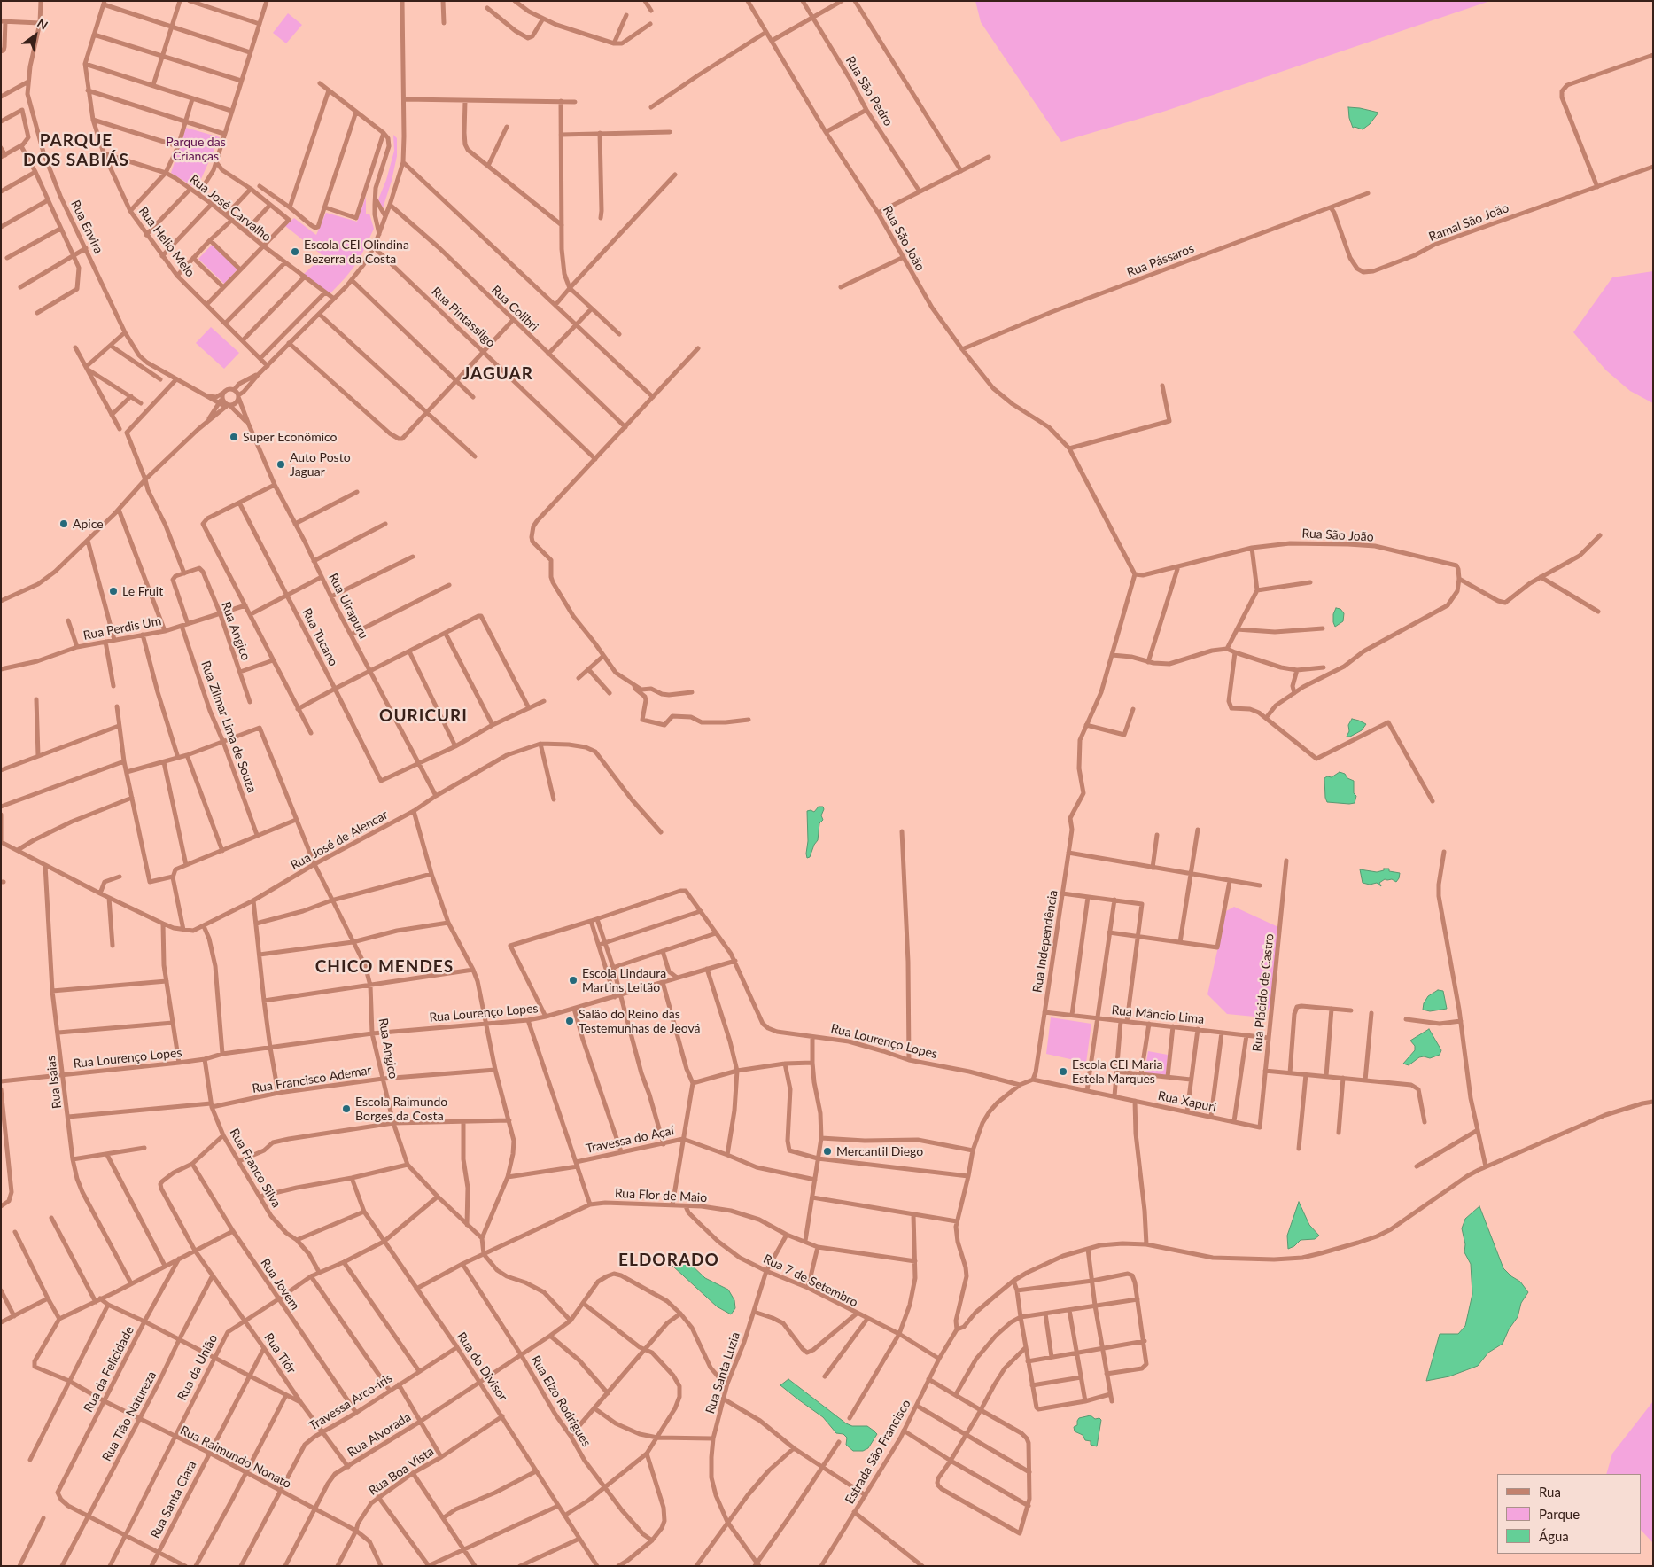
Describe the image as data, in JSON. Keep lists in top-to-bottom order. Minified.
{"streets":{"street":["Rua São Pedro","Rua José Carvalho","Ramal São João","Rua Envira","Rua São João","Rua Helio Melo","Rua Pássaros","Rua Colibri","Rua Pintassilgo","Rua Uirapuru","Rua Perdis Um","Rua Angico","Rua Tucano","Rua Zilmar Lima de Souza","Rua José de Alencar","Rua Independência","Rua Plácido de Castro","Rua Lourenço Lopes","Rua Mâncio Lima","Rua Francisco Ademar","Rua Isaias","Rua Xapuri","Travessa do Açaí","Rua Franco Silva","Rua Flor de Maio","Rua 7 de Setembro","Rua Jovem","Rua Tiór","Rua do Divisor","Rua da União","Rua da Felicidade","Rua Santa Luzia","Rua Elzo Rodrigues","Travessa Arco-íris","Rua Tião Natureza","Rua Alvorada","Estrada São Francisco","Rua Raimundo Nonato","Rua Boa Vista","Rua Santa Clara"]},"crossings":[["Rua José Carvalho","Rua Helio Melo"],["Ramal São João","Rua Pássaros"],["Rua Envira","Rua Uirapuru"],["Rua São João","Rua Pássaros"],["Rua Uirapuru","Rua Tucano"],["Rua Uirapuru","Rua José de Alencar"],["Rua Perdis Um","Rua Angico"],["Rua Perdis Um","Rua Zilmar Lima de Souza"],["Rua Angico","Rua Zilmar Lima de Souza"],["Rua Angico","Rua José de Alencar"],["Rua Angico","Rua Lourenço Lopes"],["Rua Angico","Rua Francisco Ademar"],["Rua Angico","Rua da União"],["Rua José de Alencar","Rua Isaias"],["Rua Independência","Rua Mâncio Lima"],["Rua Independência","Rua Xapuri"],["Rua Plácido de Castro","Rua Mâncio Lima"],["Rua Plácido de Castro","Rua Xapuri"],["Rua Lourenço Lopes","Rua Isaias"],["Rua Lourenço Lopes","Rua Franco Silva"],["Rua Francisco Ademar","Rua Isaias"],["Rua Francisco Ademar","Rua Franco Silva"],["Rua Franco Silva","Rua da União"],["Rua Flor de Maio","Rua 7 de Setembro"],["Rua Flor de Maio","Rua do Divisor"],["Rua Flor de Maio","Rua Santa Luzia"],["Rua Flor de Maio","Rua Elzo Rodrigues"],["Rua 7 de Setembro","Rua Santa Luzia"],["Rua 7 de Setembro","Estrada São Francisco"],["Rua Jovem","Rua Tiór"],["Rua Jovem","Rua da União"],["Rua Jovem","Travessa Arco-íris"],["Rua Tiór","Rua da União"],["Rua Tiór","Travessa Arco-íris"],["Rua Tiór","Rua Tião Natureza"],["Rua Tiór","Rua Alvorada"],["Rua Tiór","Rua Santa Clara"],["Rua do Divisor","Rua da União"],["Rua do Divisor","Travessa Arco-íris"],["Rua do Divisor","Rua Alvorada"],["Rua do Divisor","Rua Boa Vista"],["Rua da União","Rua Raimundo Nonato"],["Rua da Felicidade","Rua Tião Natureza"],["Rua da Felicidade","Rua Raimundo Nonato"],["Rua Santa Luzia","Rua Alvorada"],["Rua Elzo Rodrigues","Rua Alvorada"],["Travessa Arco-íris","Rua Raimundo Nonato"],["Rua Tião Natureza","Rua Raimundo Nonato"],["Rua Alvorada","Rua Raimundo Nonato"],["Rua Raimundo Nonato","Rua Boa Vista"],["Rua Raimundo Nonato","Rua Santa Clara"]],"districts":["PARQUE DOS SABIÁS","JAGUAR","OURICURI","CHICO MENDES","ELDORADO"],"parks":["Parque das Crianças"],"places":["Escola CEI Olindina Bezerra da Costa","Super Econômico","Auto Posto Jaguar","Apice","Le Fruit","Escola Lindaura Martins Leitão","Salão do Reino das Testemunhas de Jeová","Escola CEI Maria Estela Marques","Escola Raimundo Borges da Costa","Mercantil Diego"],"legend":["Rua","Parque","Água"],"north":"top right"}
